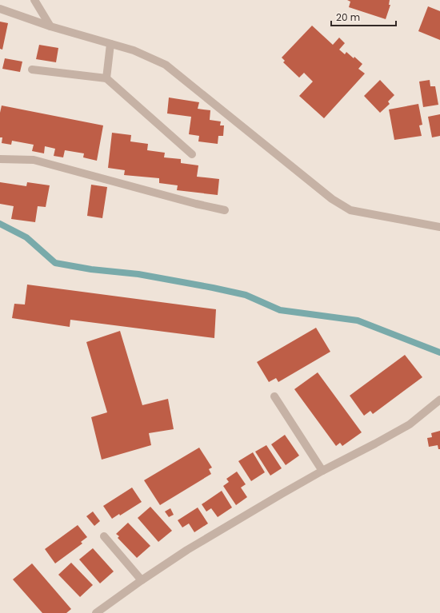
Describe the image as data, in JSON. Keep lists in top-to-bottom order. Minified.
{"scale_bar":"20 m"}
